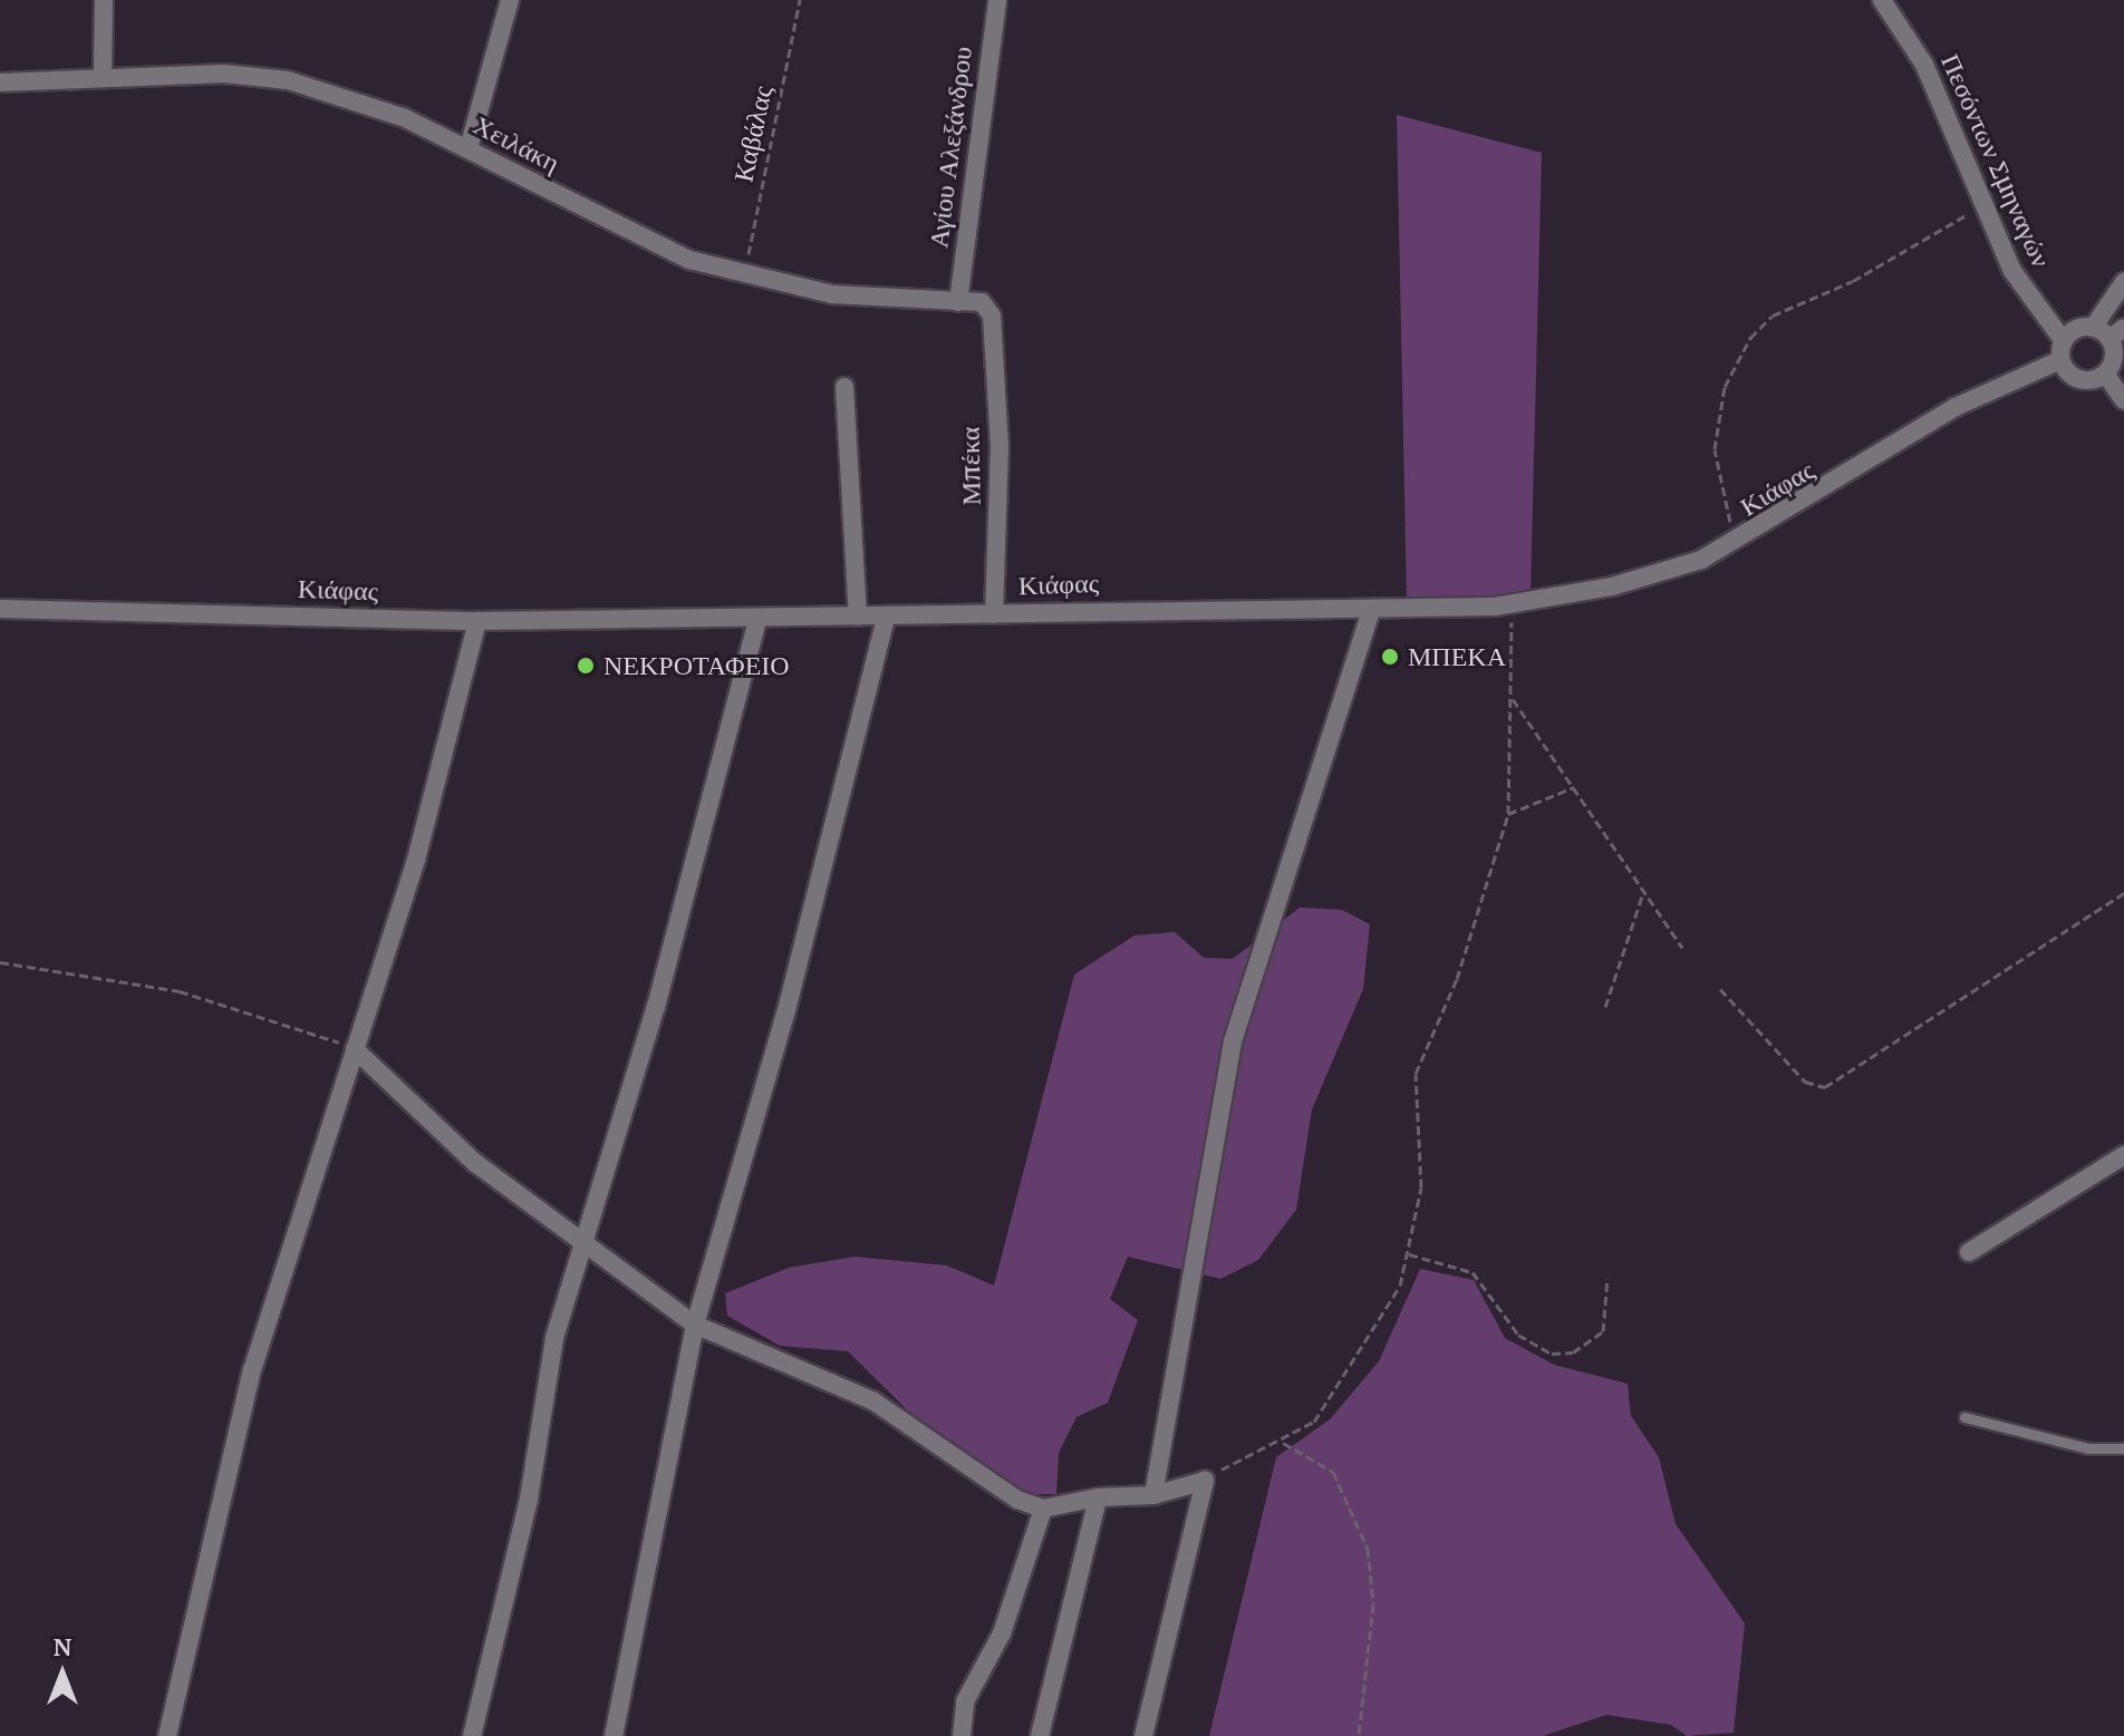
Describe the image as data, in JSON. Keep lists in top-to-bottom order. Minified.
{"streets":{"street":["Χειλάκη","Αγίου Αλεξάνδρου","Πεσόντων Σμηναγών","Μπέκα","Κιάφας"],"path":["Καβάλας"]},"crossings":[["Καβάλας","Χειλάκη"],["Χειλάκη","Αγίου Αλεξάνδρου"],["Χειλάκη","Μπέκα"],["Πεσόντων Σμηναγών","Κιάφας"],["Μπέκα","Κιάφας"]],"places":["ΜΠΕΚΑ","ΝΕΚΡΟΤΑΦΕΙΟ"],"north":"top"}
